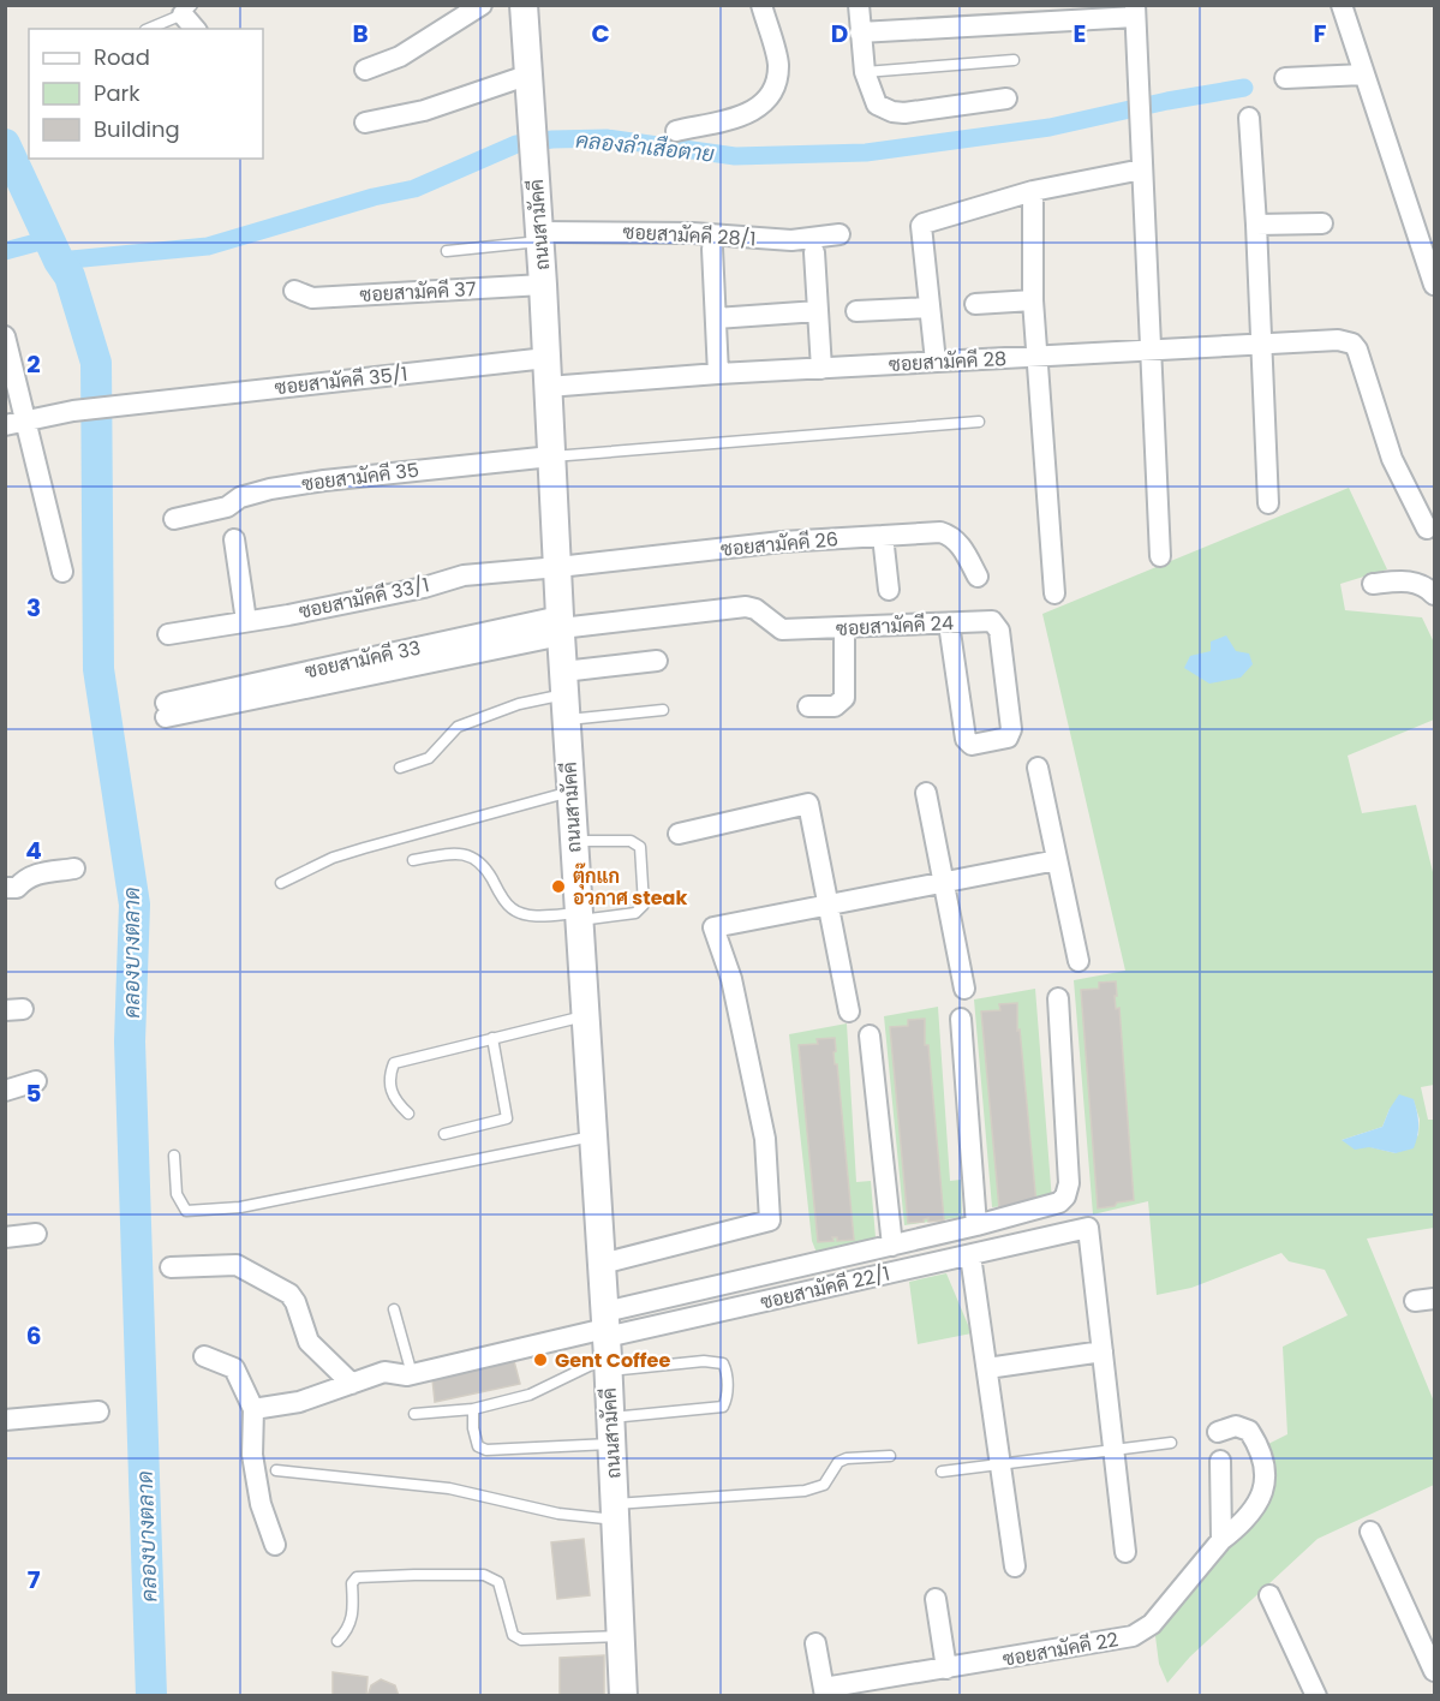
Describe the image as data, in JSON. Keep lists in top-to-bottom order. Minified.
{"streets":{"main road":["ถนนสามัคคี"],"street":["ซอยสามัคคี 28/1","ซอยสามัคคี 37","ซอยสามัคคี 28","ซอยสามัคคี 35/1","ซอยสามัคคี 35","ซอยสามัคคี 26","ซอยสามัคคี 33/1","ซอยสามัคคี 24","ซอยสามัคคี 22/1","ซอยสามัคคี 22"]},"crossings":[["ถนนสามัคคี","ซอยสามัคคี 28/1"],["ถนนสามัคคี","ซอยสามัคคี 37"],["ถนนสามัคคี","ซอยสามัคคี 28"],["ถนนสามัคคี","ซอยสามัคคี 35/1"],["ถนนสามัคคี","ซอยสามัคคี 35"],["ถนนสามัคคี","ซอยสามัคคี 26"],["ถนนสามัคคี","ซอยสามัคคี 33/1"],["ถนนสามัคคี","ซอยสามัคคี 24"],["ถนนสามัคคี","ซอยสามัคคี 22/1"],["ซอยสามัคคี 26","ซอยสามัคคี 33/1"]],"water":["คลองลำเสือตาย","คลองบางตลาด"],"places":["ตุ๊กแก อวกาศ steak","Gent Coffee"],"legend":["Road","Park","Building"],"grid":{"columns":["B","C","D","E","F"],"rows":["2","3","4","5","6","7"]}}
